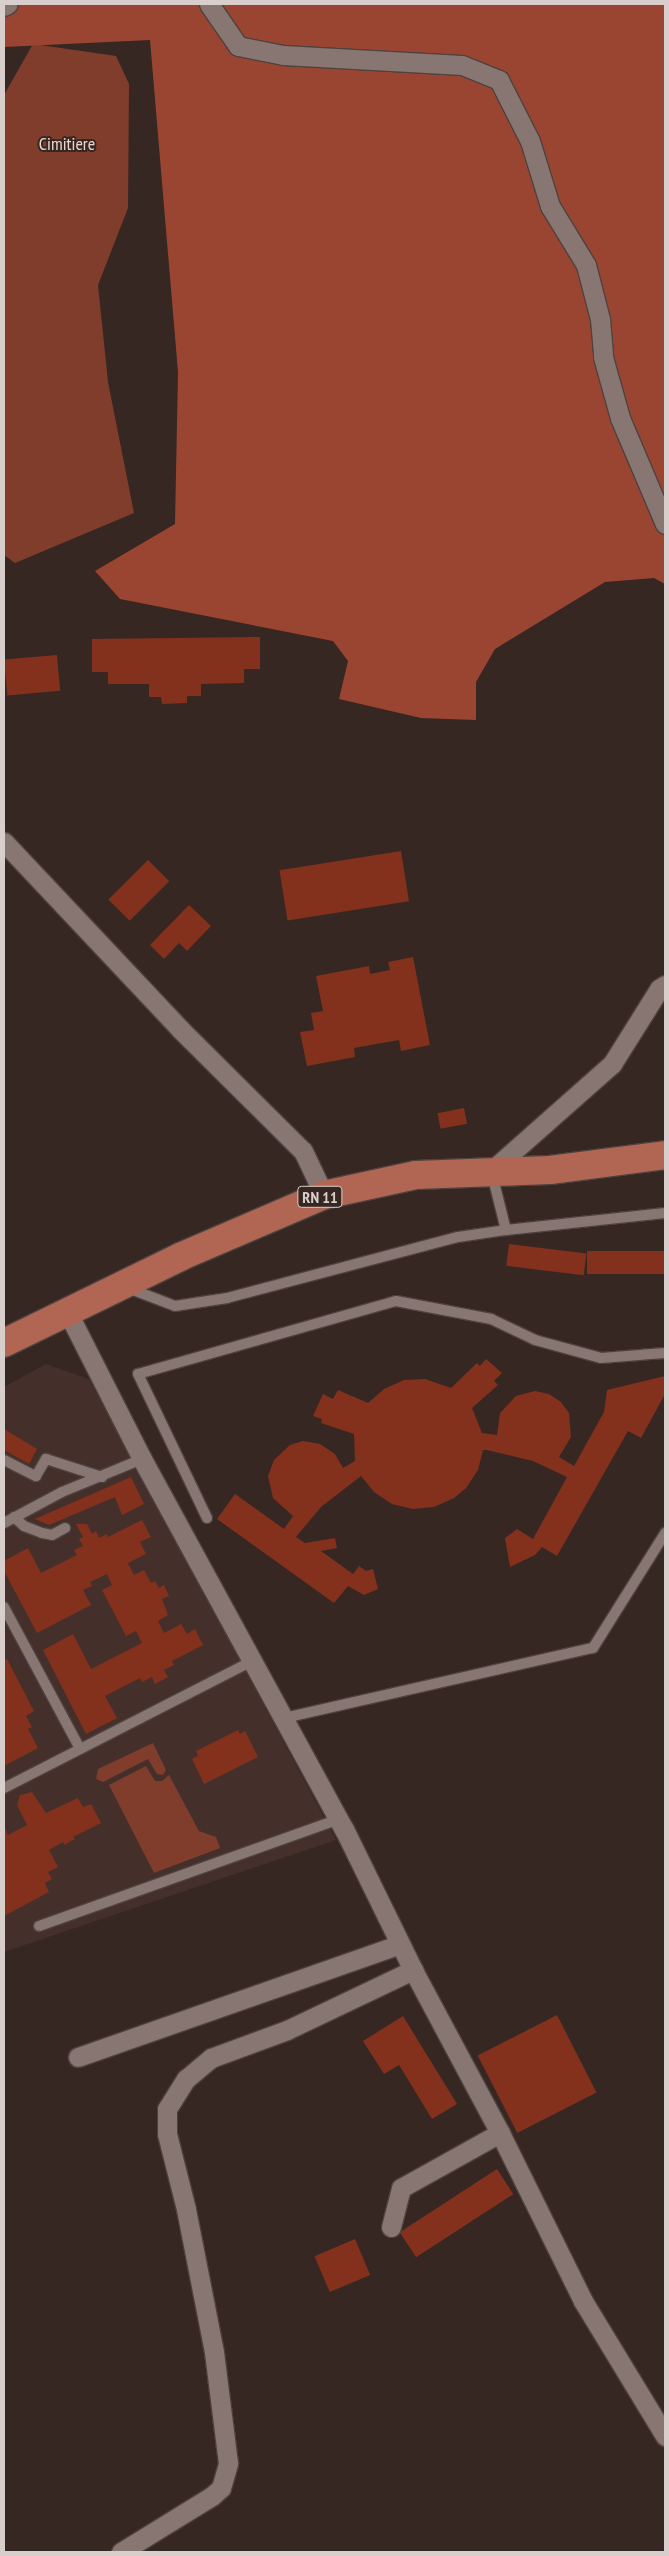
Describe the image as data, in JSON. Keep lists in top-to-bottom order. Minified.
{"streets":{"main road":["RN 11"]},"parks":["Cimitiere"]}
